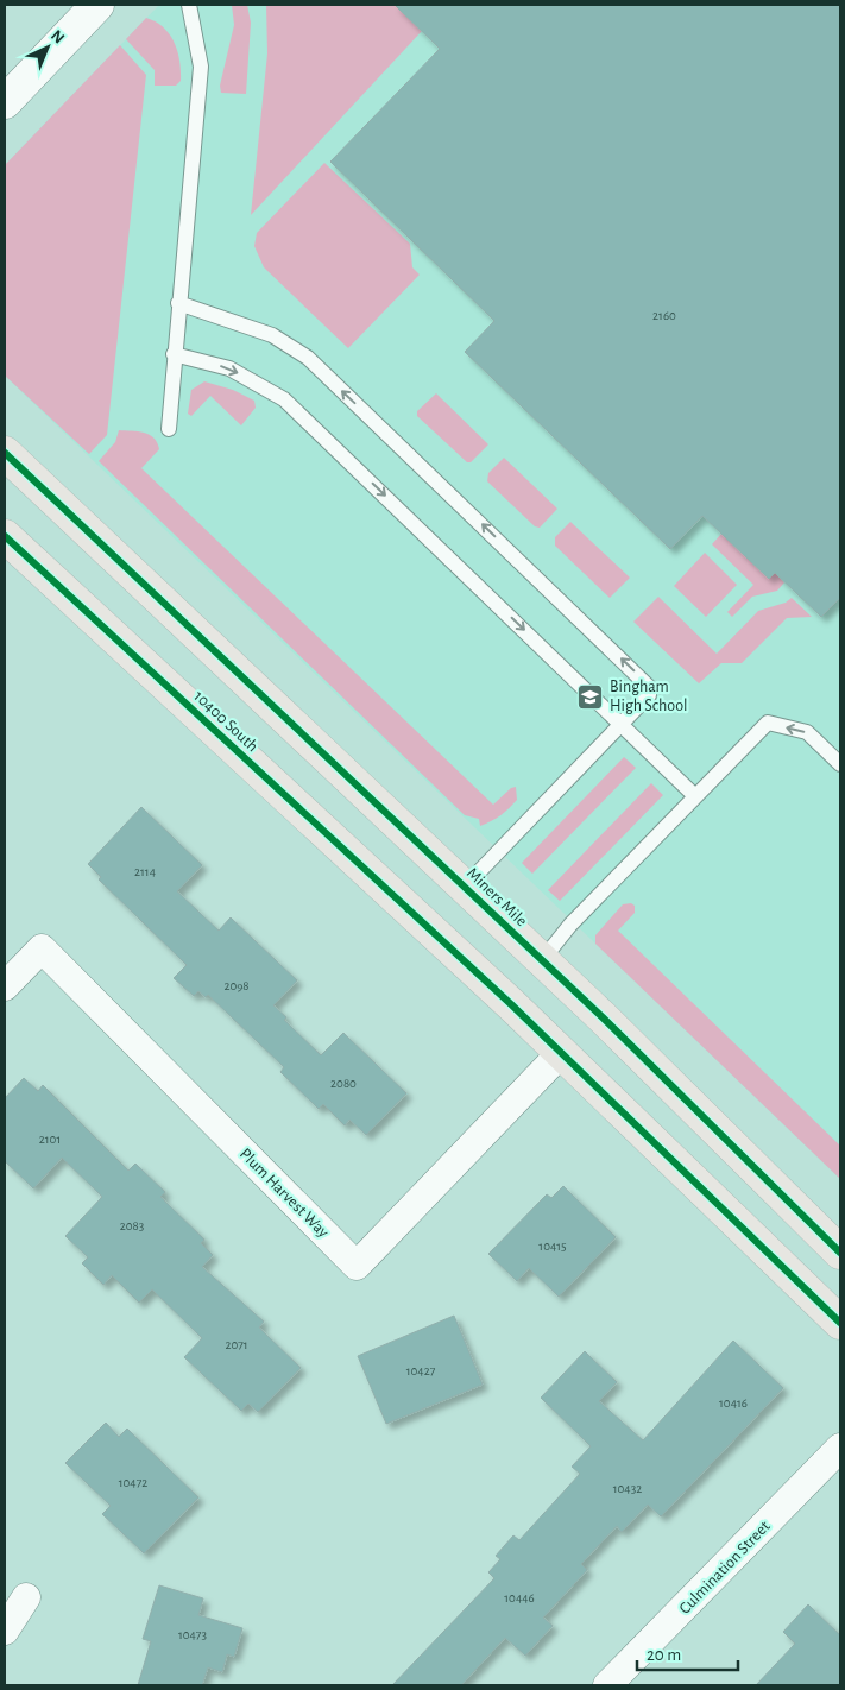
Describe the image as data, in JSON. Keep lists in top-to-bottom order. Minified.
{"streets":{"main road":["10400 South","Miners Mile"],"street":["Plum Harvest Way","Culmination Street"]},"crossings":[["10400 South","Plum Harvest Way"]],"places":{"school or university":["Bingham High School"]},"house_numbers":["2160","2114","2098","2080","2101","2083","10415","2071","10427","10416","10472","10432","10446","10473"],"scale_bar":"20 m","north":"top right"}
